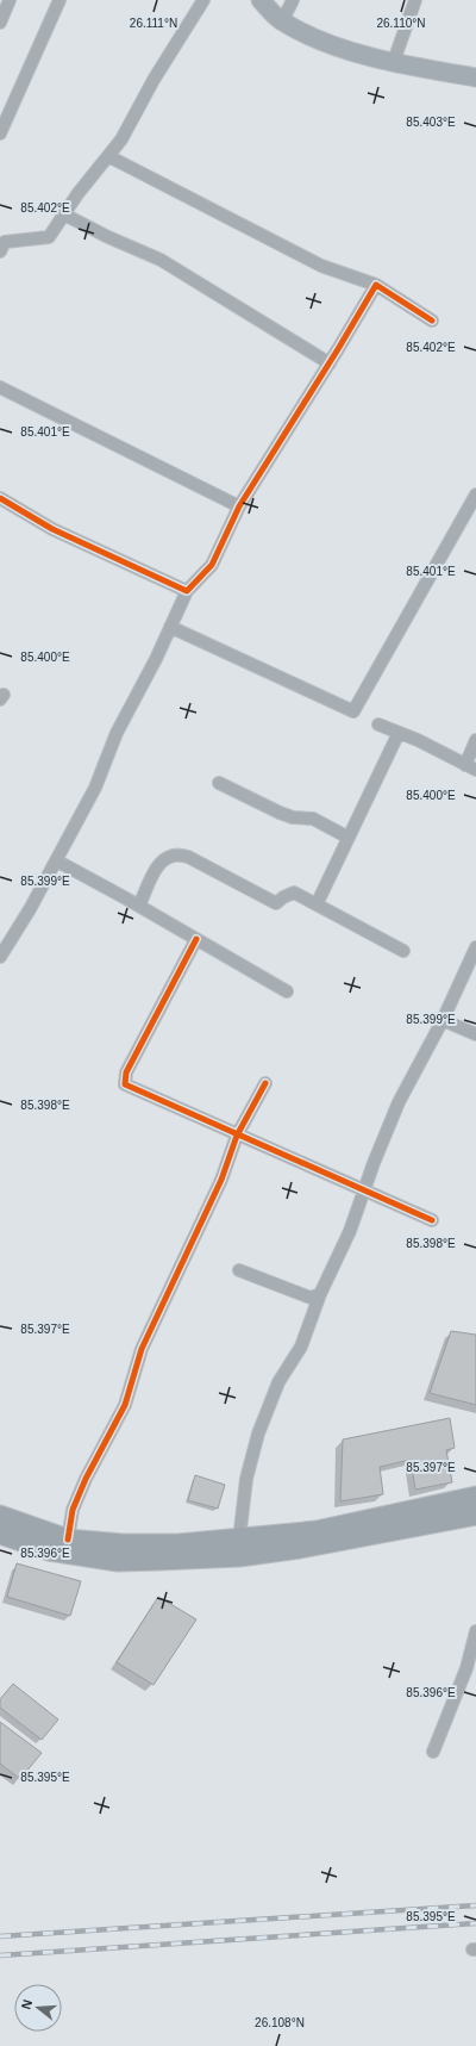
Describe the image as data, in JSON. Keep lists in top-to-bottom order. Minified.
{"north":"left","coordinates":["26.111°N","26.110°N","85.403°E","85.402°E","85.401°E","85.400°E","85.399°E","85.398°E","85.397°E","85.396°E","85.395°E","26.108°N"]}
